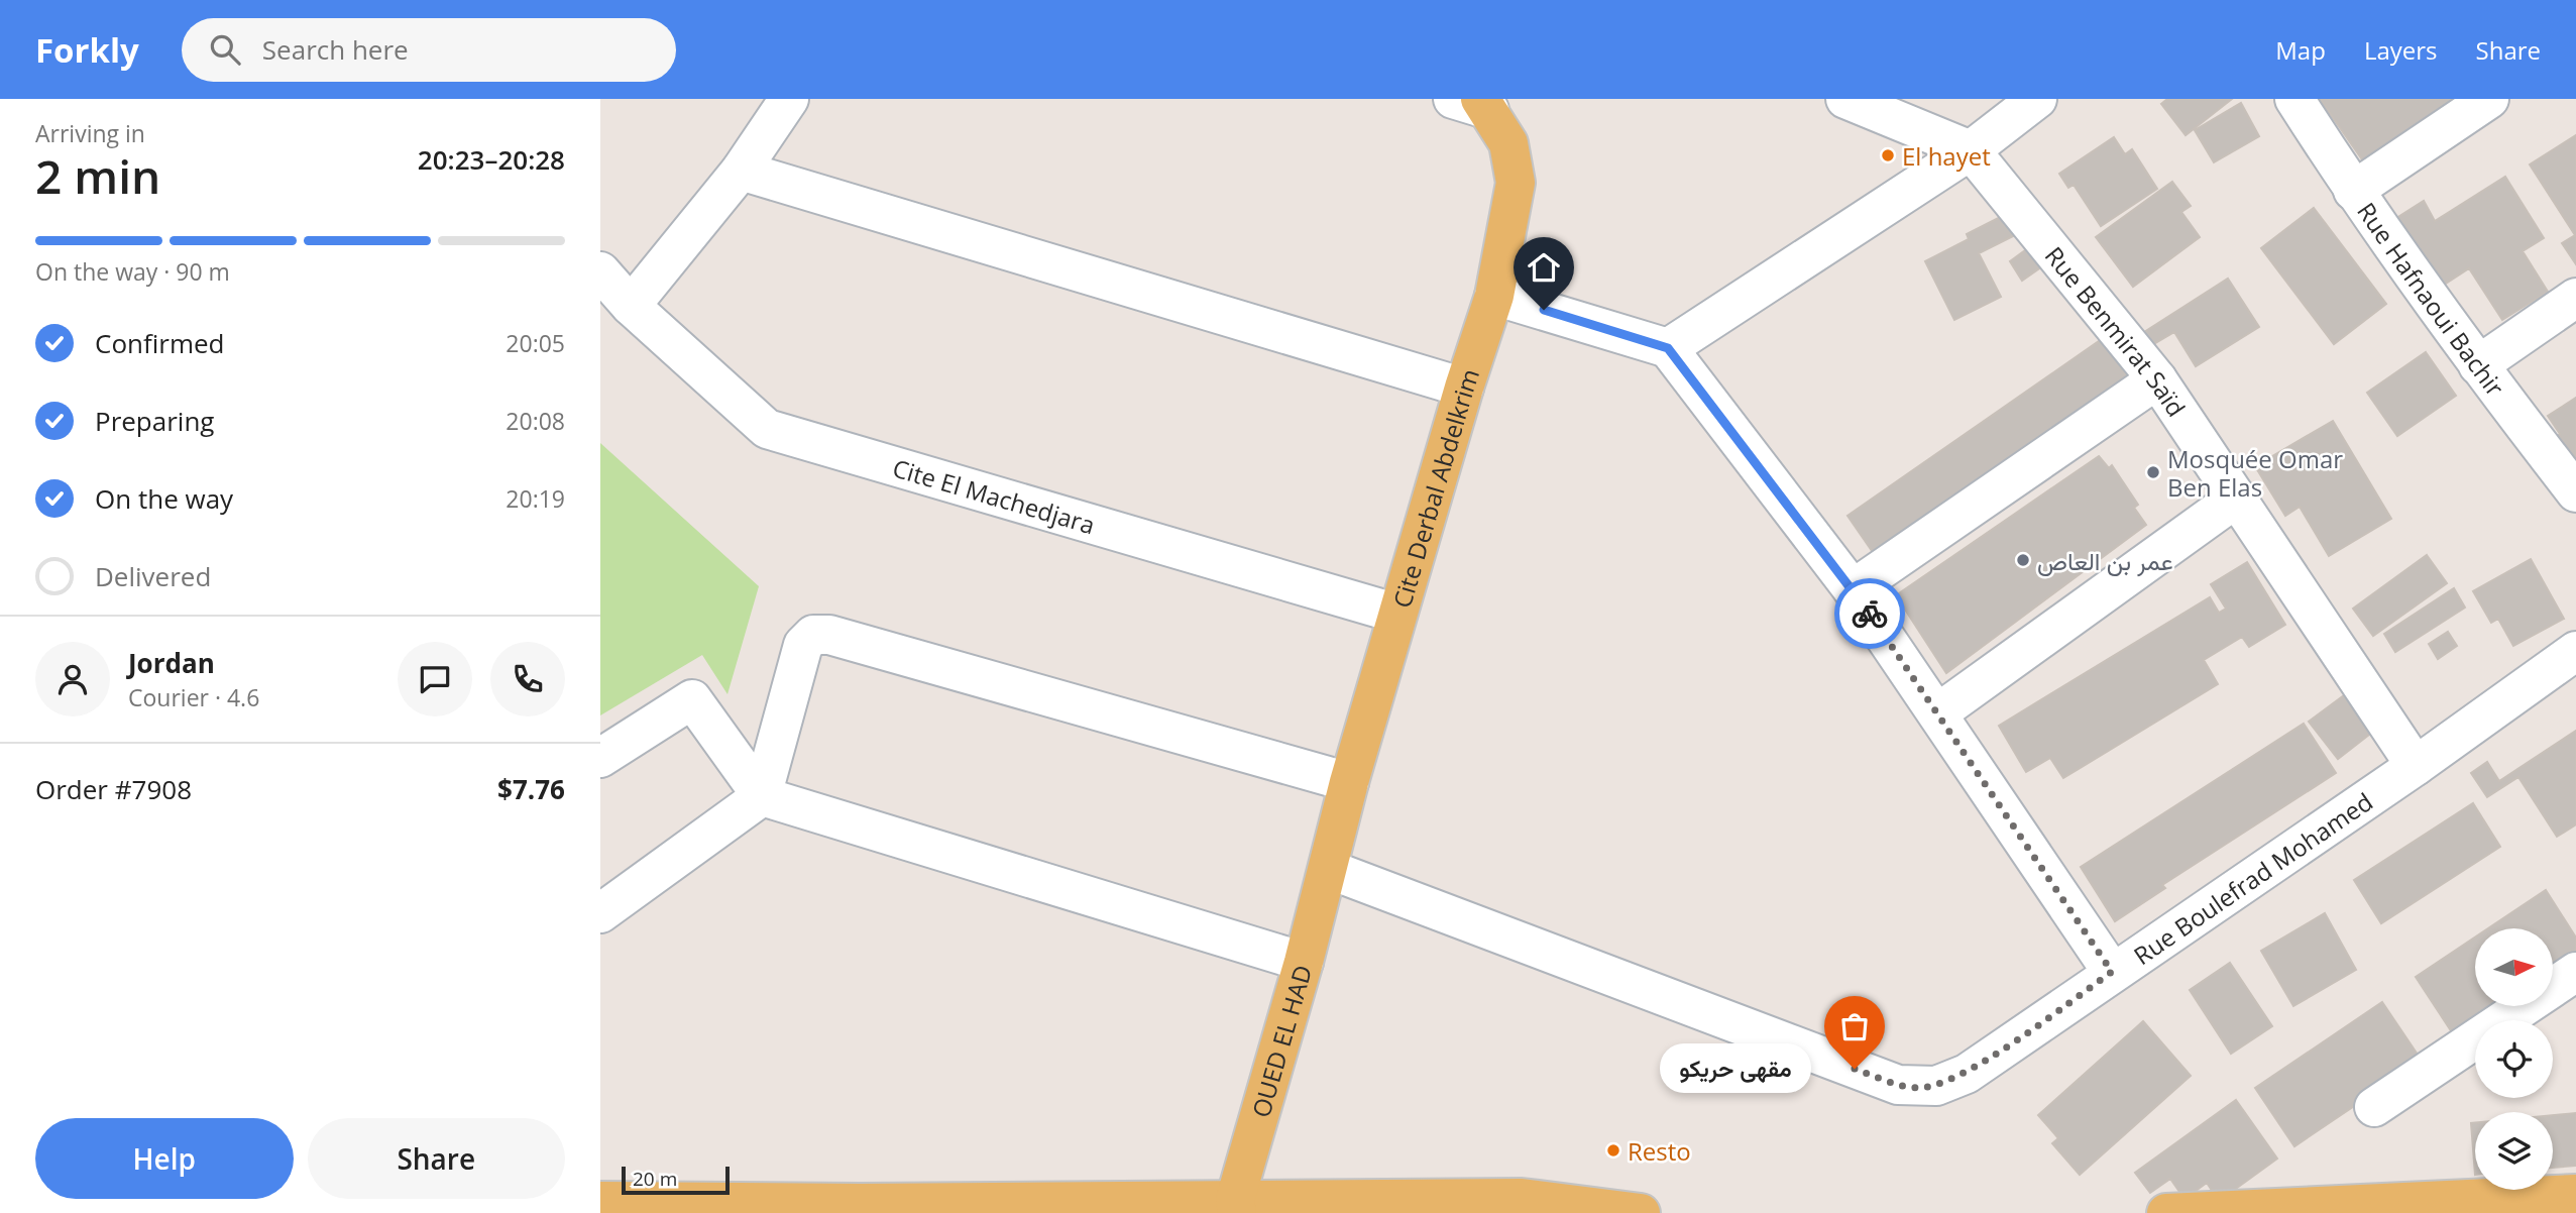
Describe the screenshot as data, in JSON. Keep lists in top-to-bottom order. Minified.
{"streets":{"main road":["Cite Derbal Abdelkrim","OUED EL HAD"],"street":["Rue Hafnaoui Bachir","Rue Benmirat Saïd","Cite El Machedjara","Rue Boulefrad Mohamed"]},"crossings":[["Rue Benmirat Saïd","Rue Boulefrad Mohamed"],["Cite Derbal Abdelkrim","Cite El Machedjara"],["Cite Derbal Abdelkrim","Rue Boulefrad Mohamed"],["Cite Derbal Abdelkrim","OUED EL HAD"],["Rue Boulefrad Mohamed","OUED EL HAD"]],"places":["El hayet","Mosquée Omar Ben Elas","عمر بن العاص","مقهى حريكو","Resto"],"scale_bar":"20 m","north":"right","page":{"header":"Forkly","search":"Search here","nav":["Map","Layers","Share"],"heading":["2 min","Arriving in","20:23–20:28"],"panel":["Jordan","Courier · 4.6","Order #7908","$7.76"],"bar":"On the way · 90 m","list":[["Confirmed","20:05"],["Preparing","20:08"],["On the way","20:19"],"Delivered"],"bubble":"مقهى حريكو","buttons":["Help","Share"],"scale":"20 m"}}
